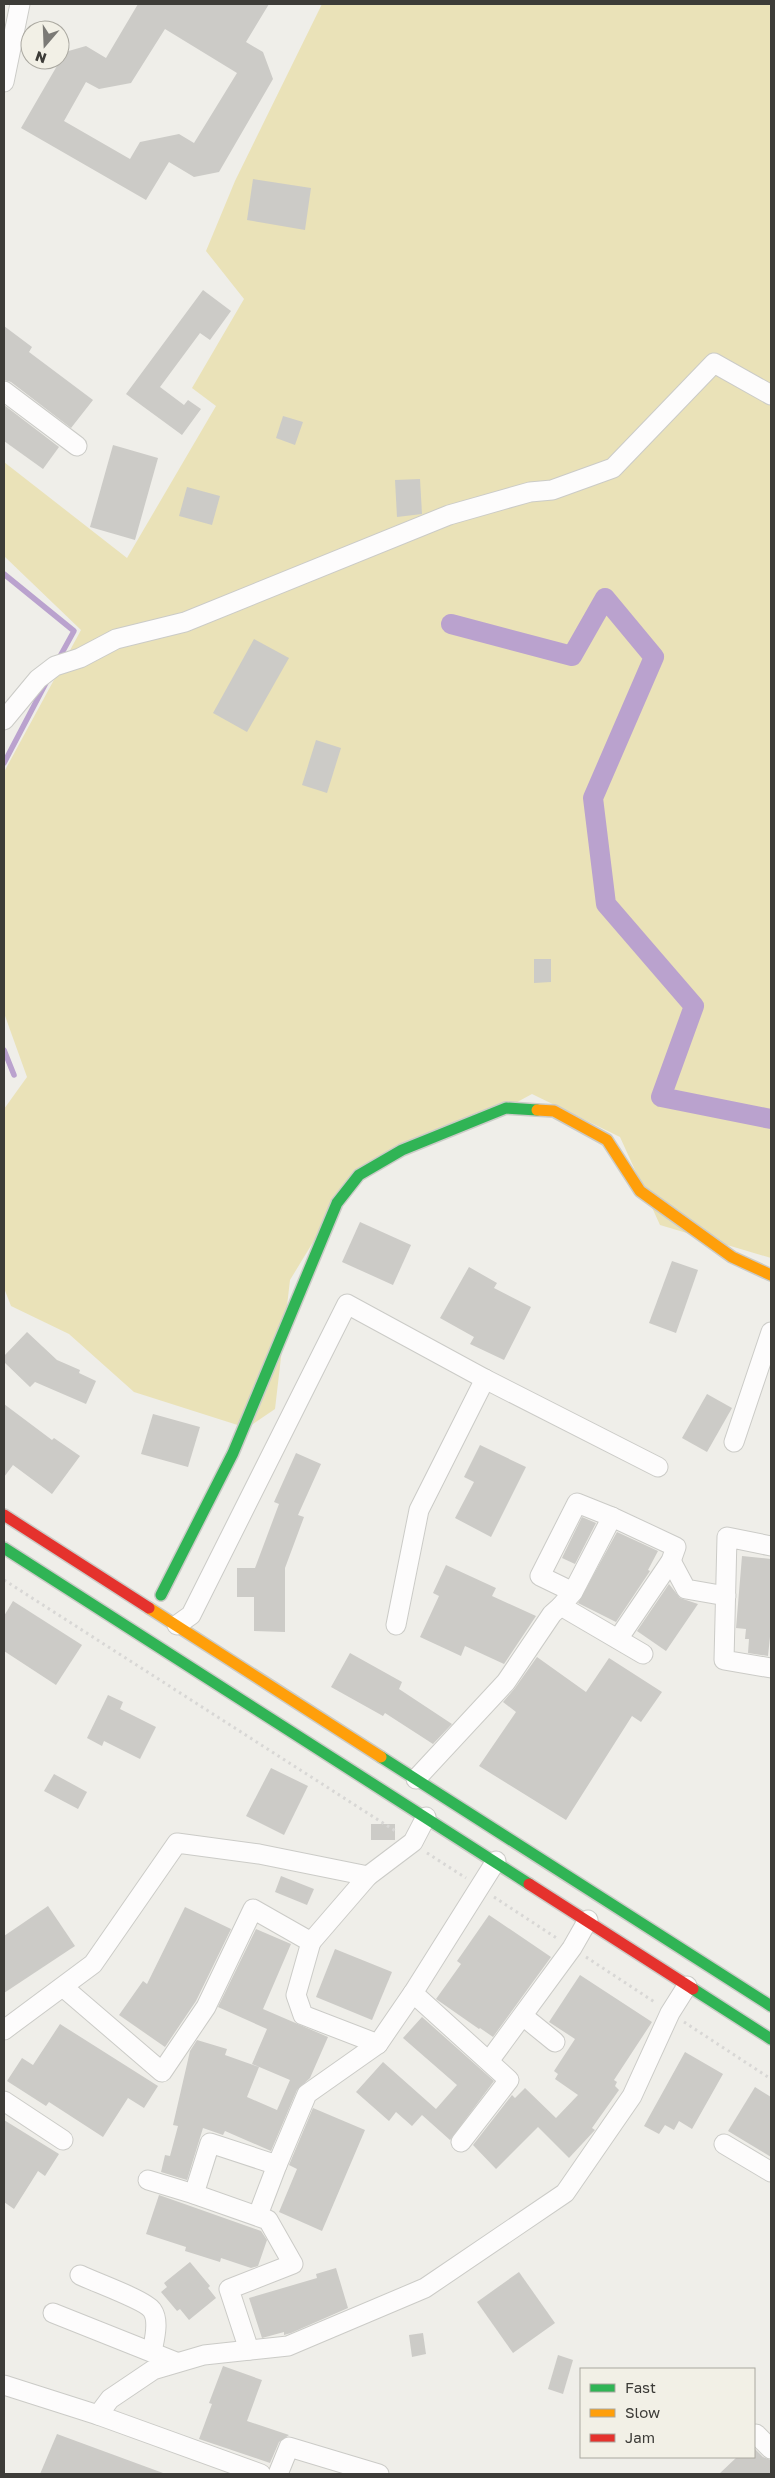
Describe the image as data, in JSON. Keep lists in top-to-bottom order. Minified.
{"legend":["Fast","Slow","Jam"],"north":"bottom"}
